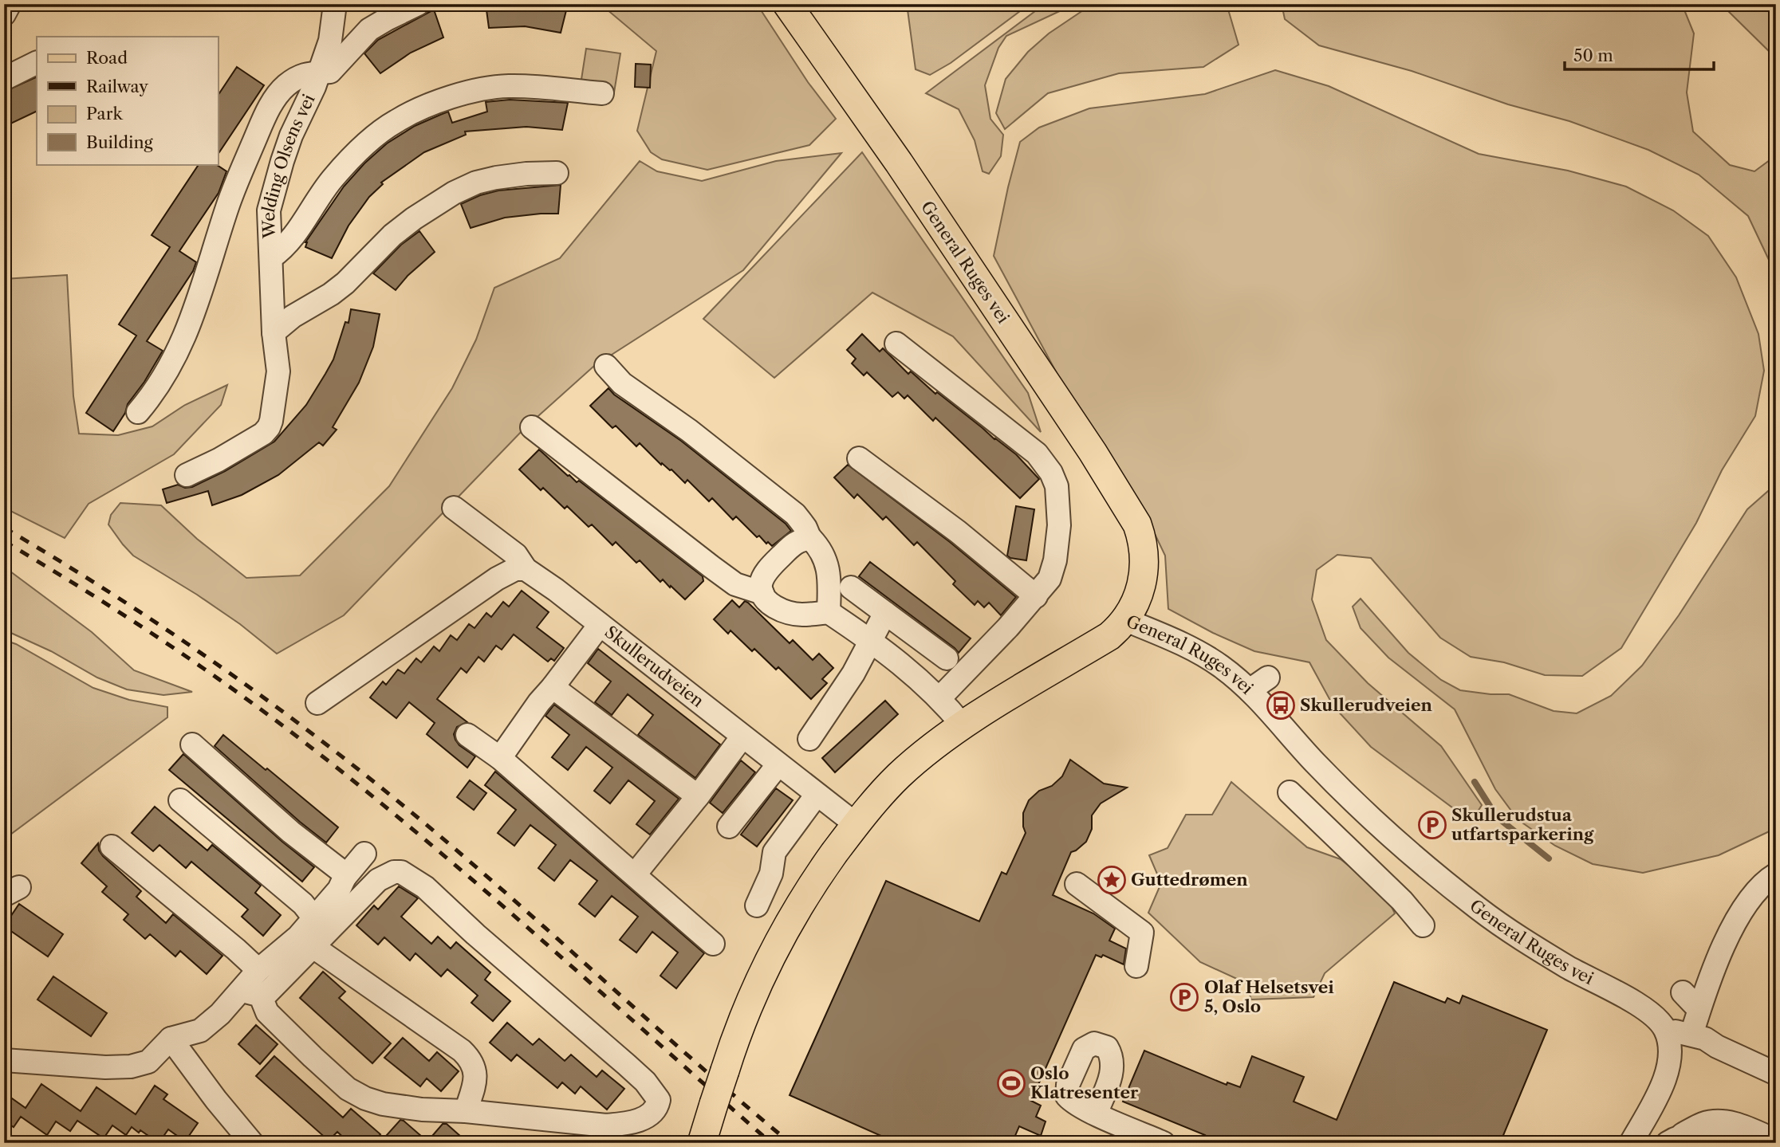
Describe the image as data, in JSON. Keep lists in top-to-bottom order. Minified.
{"streets":{"main road":["General Ruges vei"],"street":["Welding Olsens vei","Skullerudveien"]},"places":{"bus stop":["Skullerudveien"],"parking":["Skullerudstua utfartsparkering","Olaf Helsetsvei 5, Oslo"],"place":["Guttedrømen"],"sports":["Oslo Klatresenter"]},"legend":["Road","Railway","Park","Building"],"scale_bar":"50 m"}
